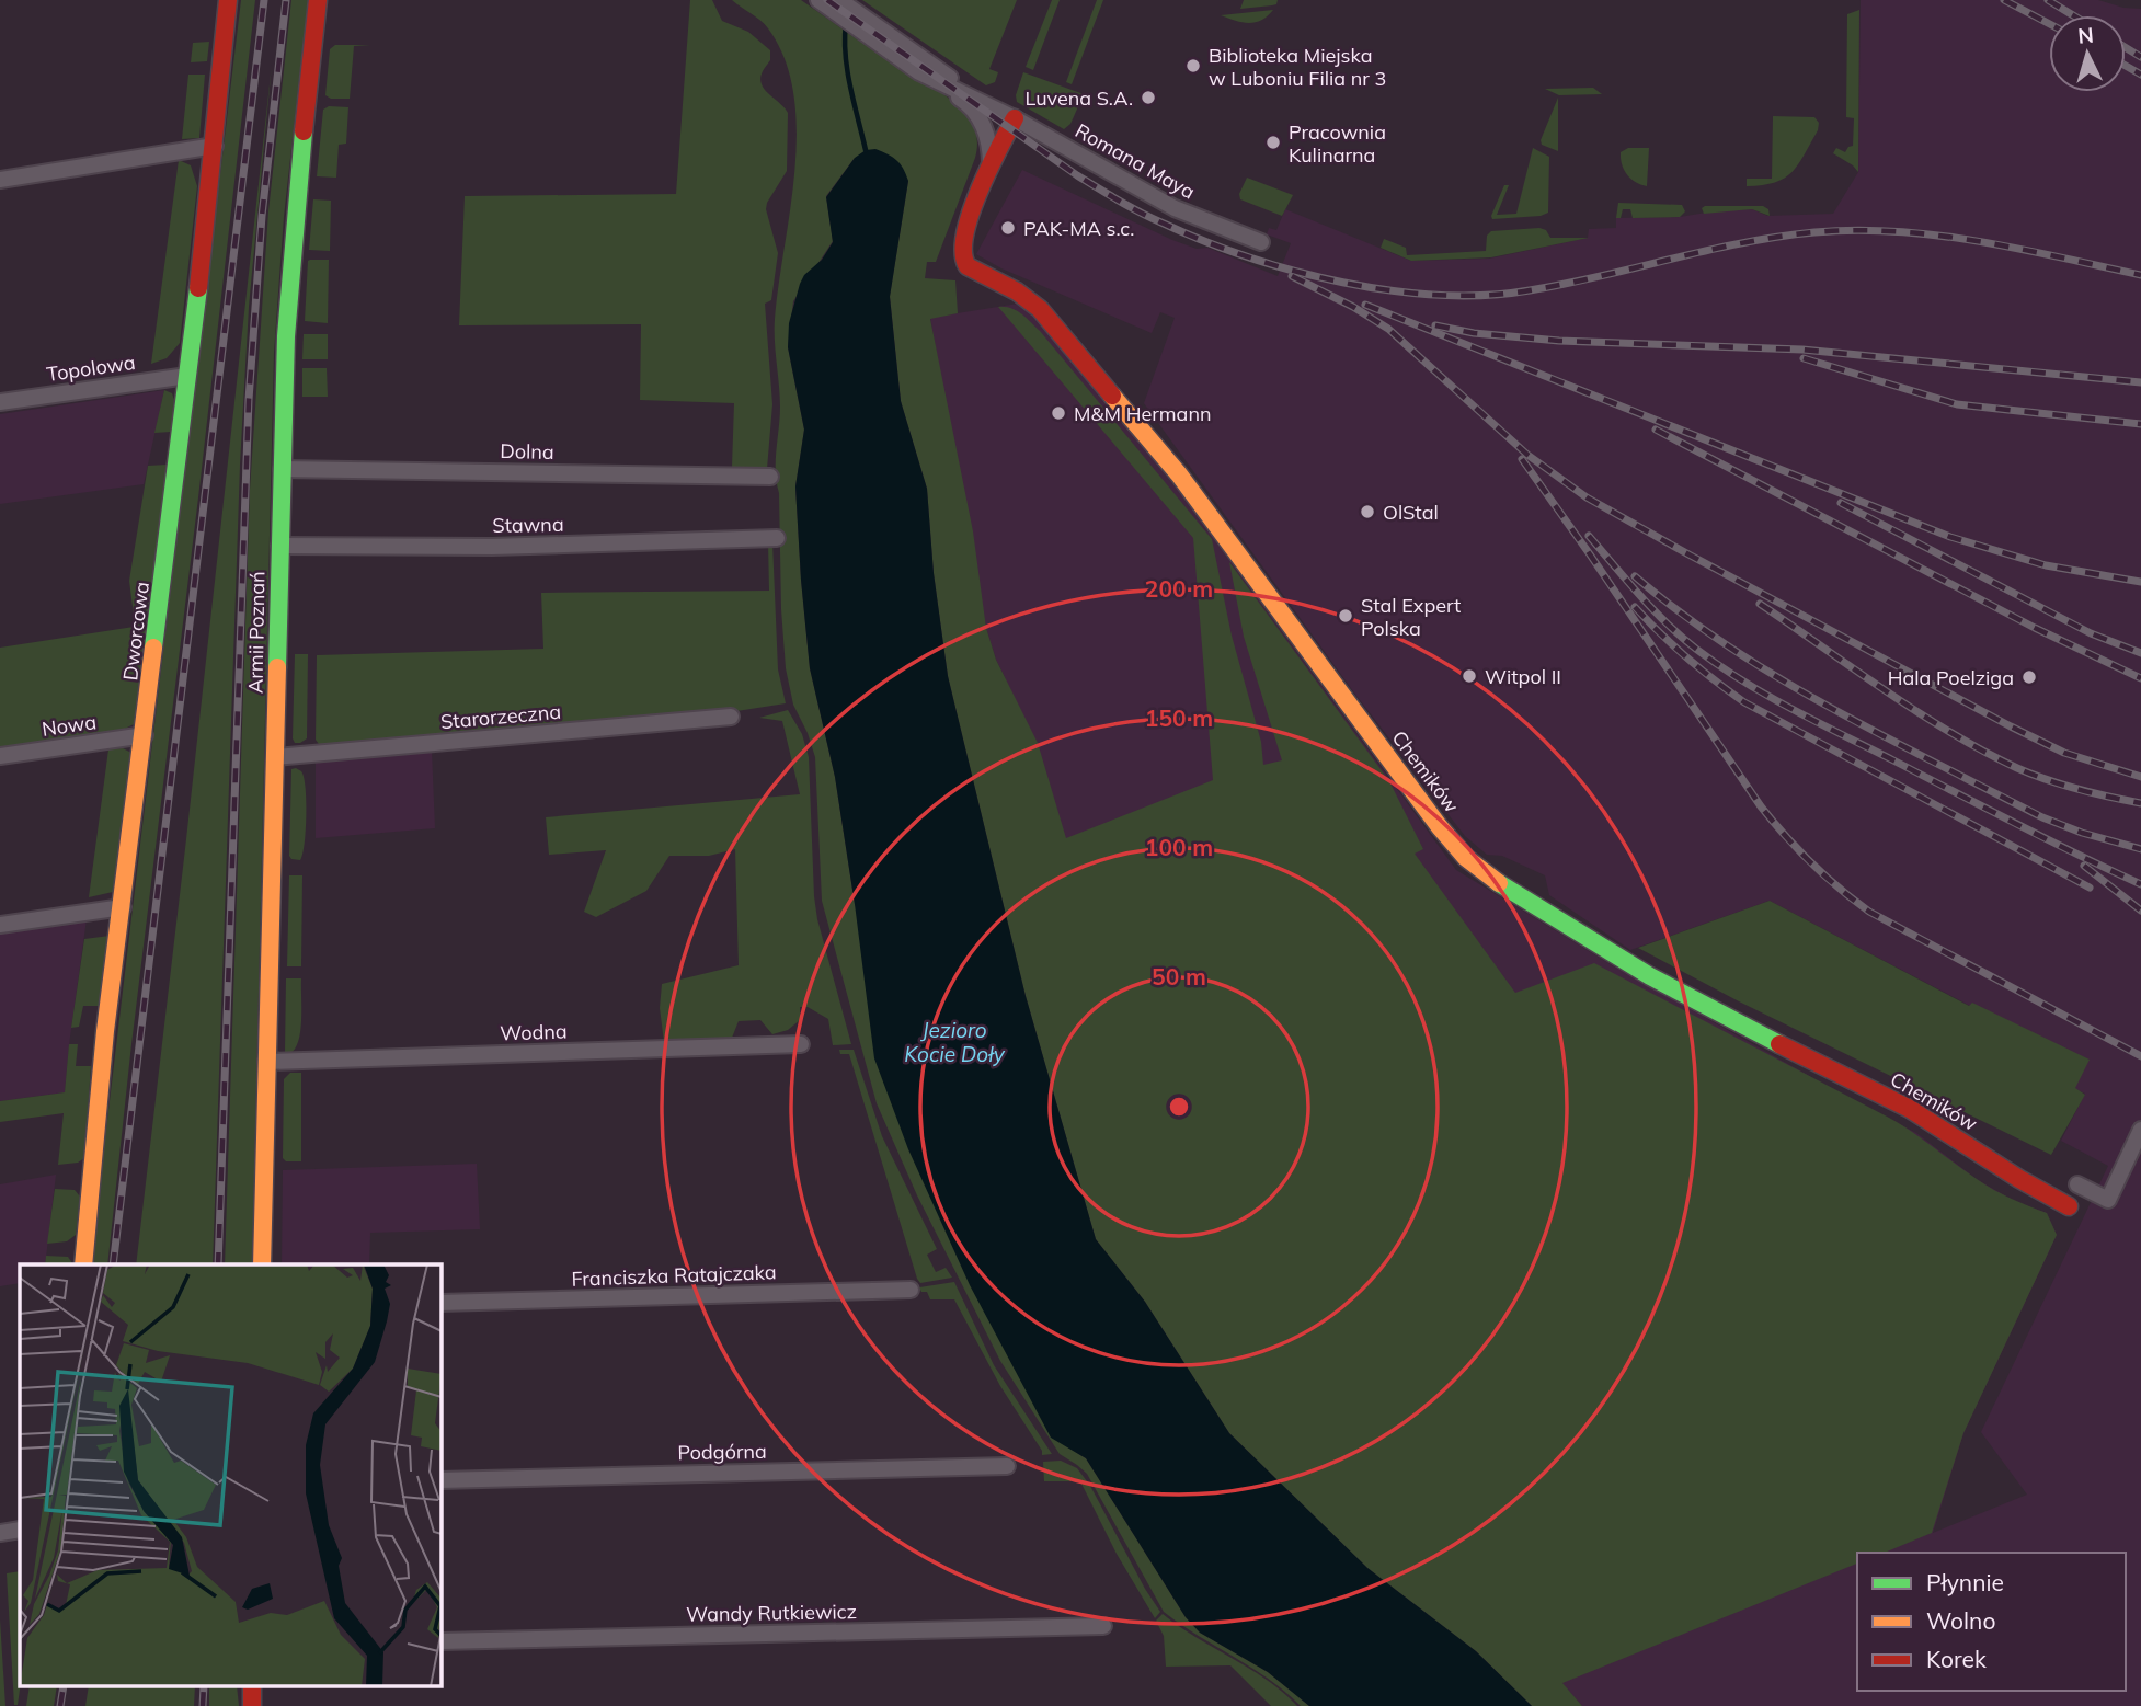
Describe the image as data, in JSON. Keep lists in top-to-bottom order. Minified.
{"streets":{"street":["Romana Maya","Topolowa","Dolna","Stawna","Dworcowa","Armii Poznań","Starorzeczna","Nowa","Chemików","Wodna","Franciszka Ratajczaka","Podgórna","Wandy Rutkiewicz"]},"crossings":[["Romana Maya","Chemików"],["Topolowa","Dworcowa"],["Dolna","Armii Poznań"],["Stawna","Armii Poznań"],["Dworcowa","Nowa"],["Armii Poznań","Starorzeczna"],["Armii Poznań","Wodna"]],"water":["Jezioro Kocie Doły"],"places":["Biblioteka Miejska w Luboniu Filia nr 3","Luvena S.A.","Pracownia Kulinarna","PAK-MA s.c.","M&M Hermann","OlStal","Stal Expert Polska","Witpol II","Hala Poelziga"],"legend":["Płynnie","Wolno","Korek"],"north":"top","rings":["200 m","150 m","100 m","50 m"]}
